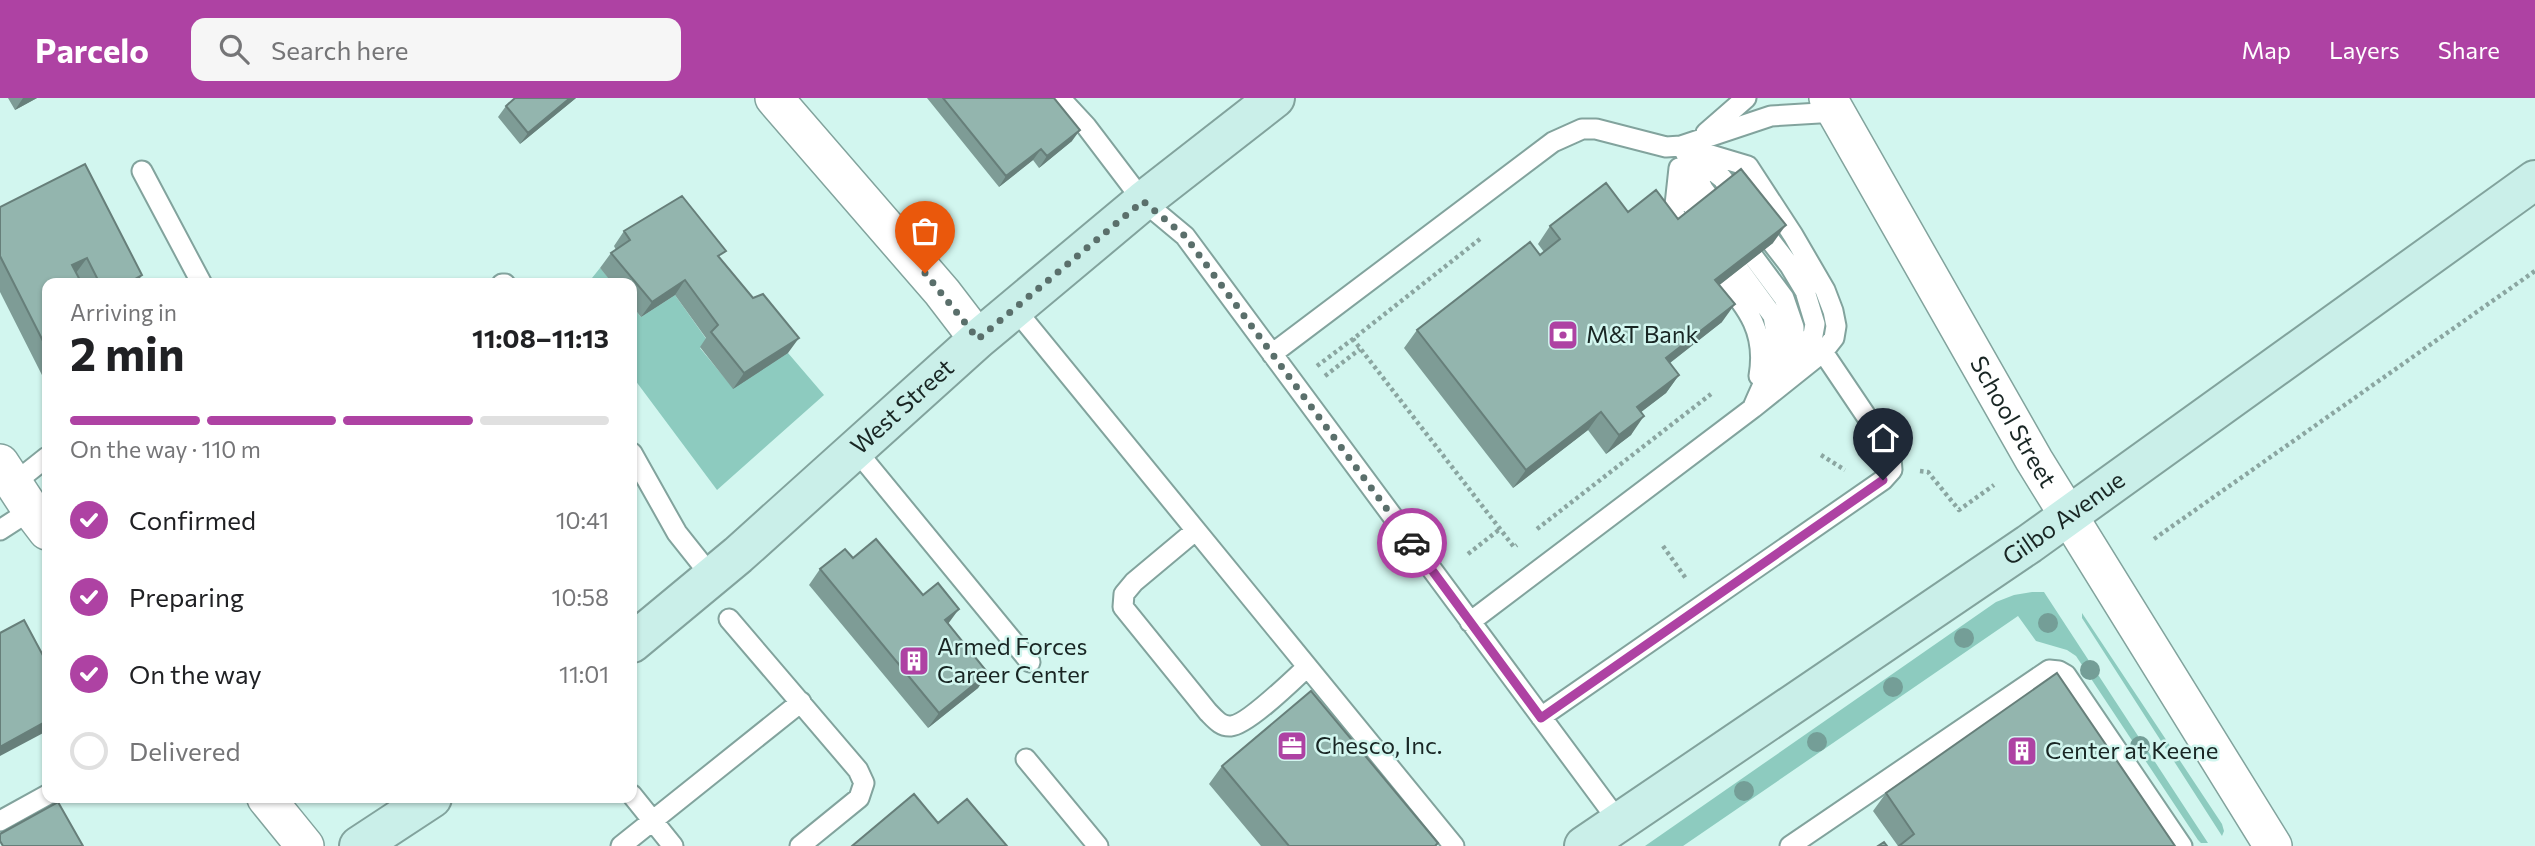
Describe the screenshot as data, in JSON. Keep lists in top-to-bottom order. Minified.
{"streets":{"street":["West Street","School Street","Gilbo Avenue"]},"crossings":[["School Street","Gilbo Avenue"]],"places":{"bank":["M&T Bank"],"building":["Armed Forces Career Center","Center at Keene"],"office":["Chesco, Inc."]},"page":{"header":"Parcelo","search":"Search here","nav":["Map","Layers","Share"],"heading":["2 min","Arriving in","11:08–11:13"],"bar":"On the way · 110 m","list":[["Confirmed","10:41"],["Preparing","10:58"],["On the way","11:01"],"Delivered"]}}
